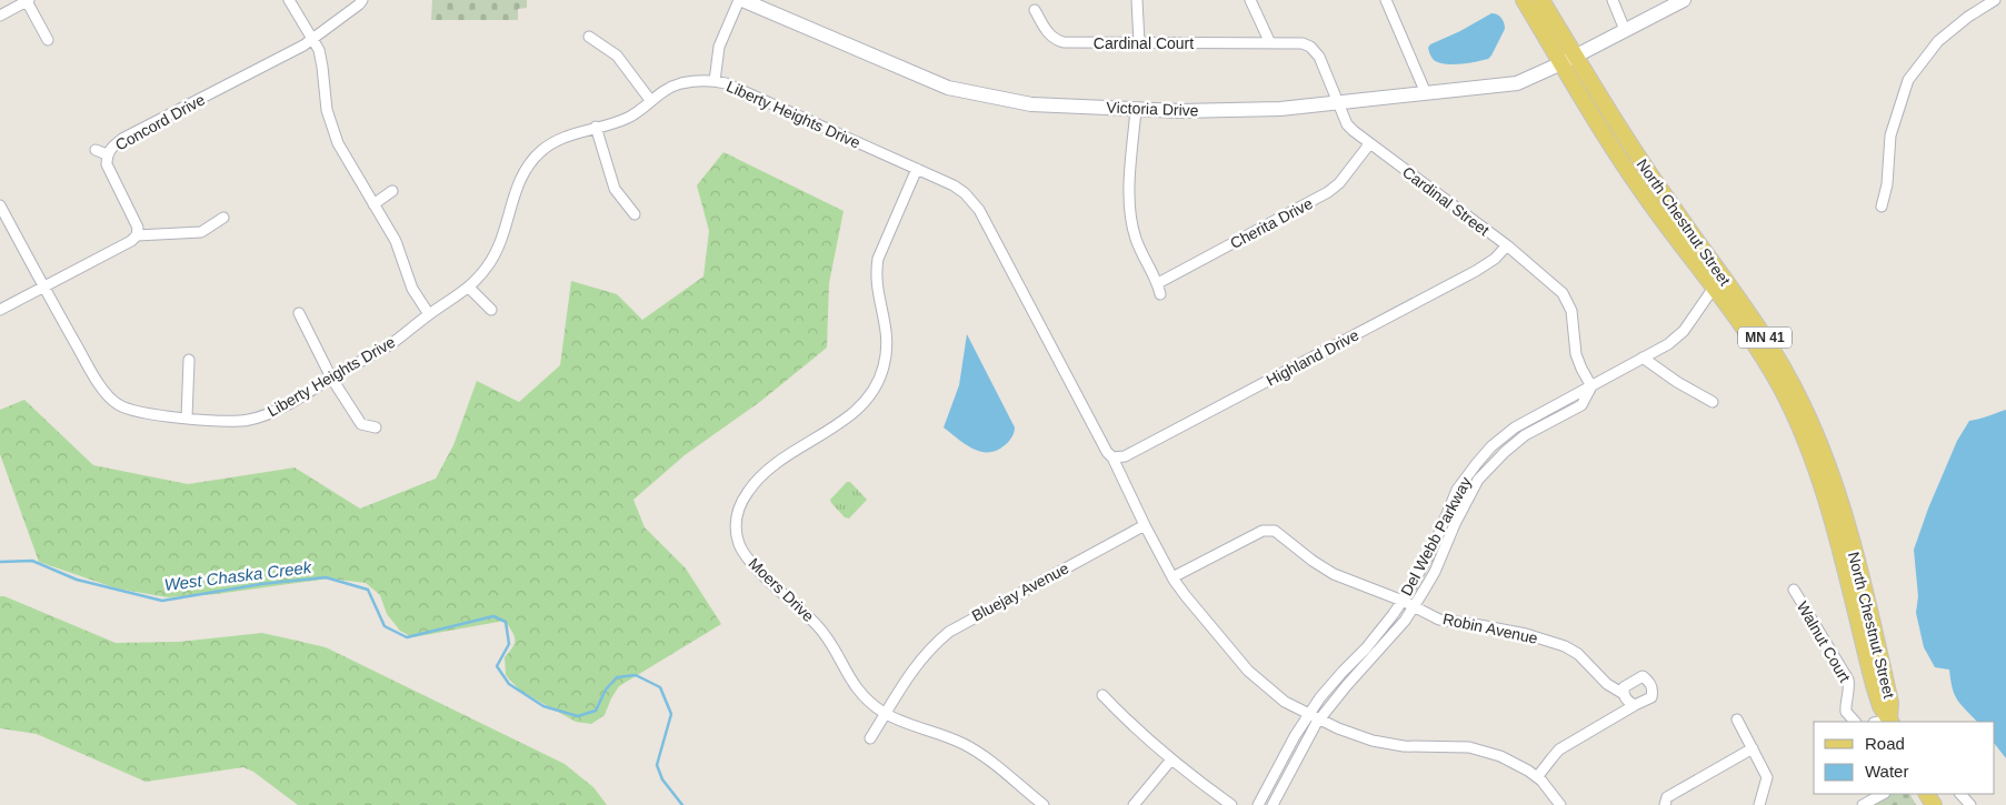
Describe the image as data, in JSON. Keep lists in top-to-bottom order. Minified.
{"streets":{"main road":["North Chestnut Street","MN 41"],"street":["Cardinal Court","Victoria Drive","Liberty Heights Drive","Concord Drive","Cardinal Street","Cherita Drive","Highland Drive","Del Webb Parkway","Moers Drive","Bluejay Avenue","Robin Avenue","Walnut Court"]},"crossings":[["Cardinal Court","Victoria Drive"],["Cardinal Court","Cardinal Street"],["Victoria Drive","Cardinal Street"],["Victoria Drive","North Chestnut Street"],["Liberty Heights Drive","Highland Drive"],["Liberty Heights Drive","Moers Drive"],["Cardinal Street","Cherita Drive"],["Cardinal Street","Highland Drive"],["Cardinal Street","Del Webb Parkway"],["North Chestnut Street","Del Webb Parkway"],["Del Webb Parkway","Robin Avenue"],["Moers Drive","Bluejay Avenue"]],"water":["West Chaska Creek"],"legend":["Road","Water"]}
